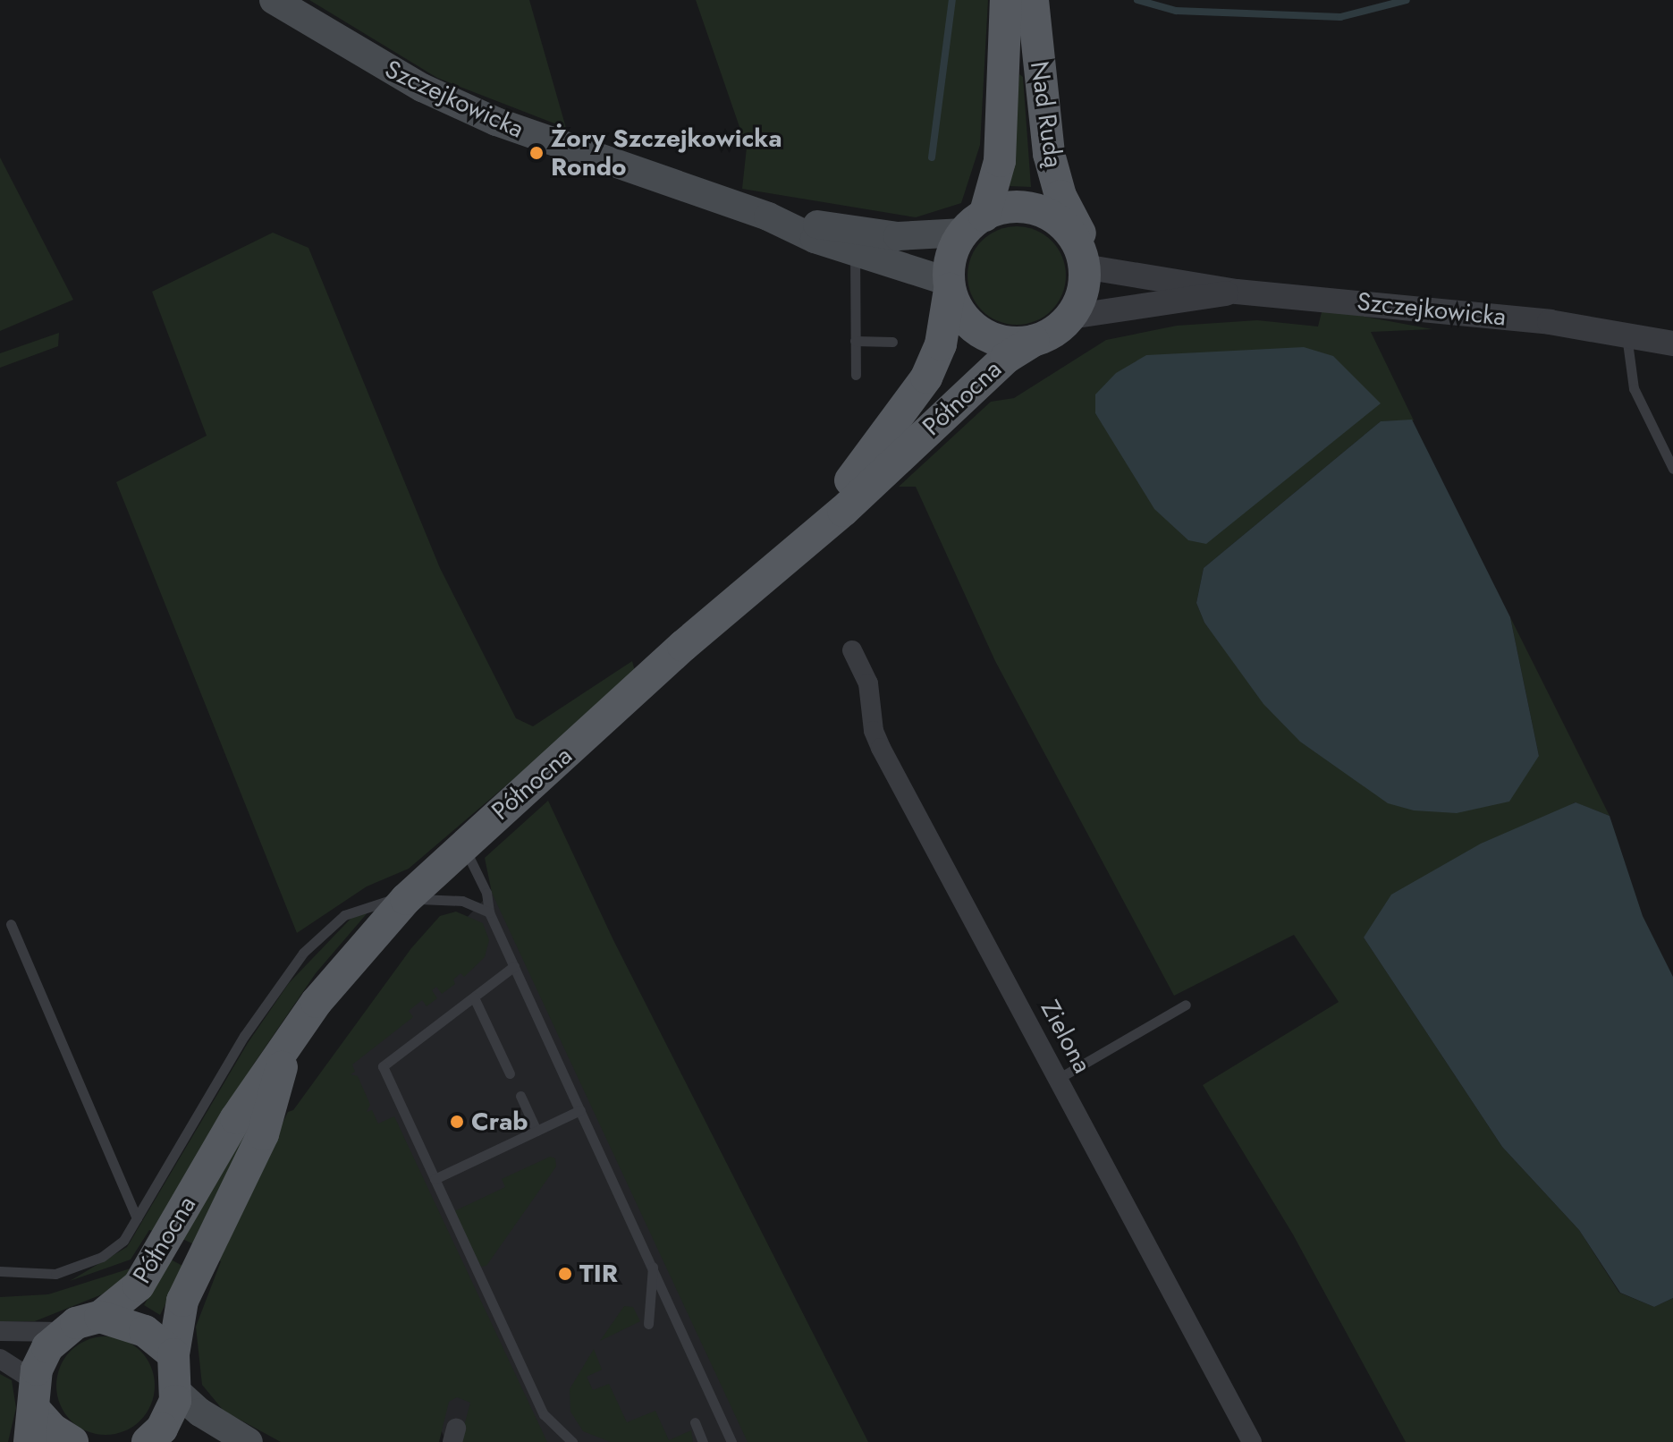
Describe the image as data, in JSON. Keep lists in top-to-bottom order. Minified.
{"streets":{"main road":["Szczejkowicka","Nad Rudą","Północna"],"street":["Zielona"]},"crossings":[["Szczejkowicka","Nad Rudą"],["Szczejkowicka","Północna"],["Nad Rudą","Północna"]],"places":["Żory Szczejkowicka Rondo","Crab","TIR"]}
